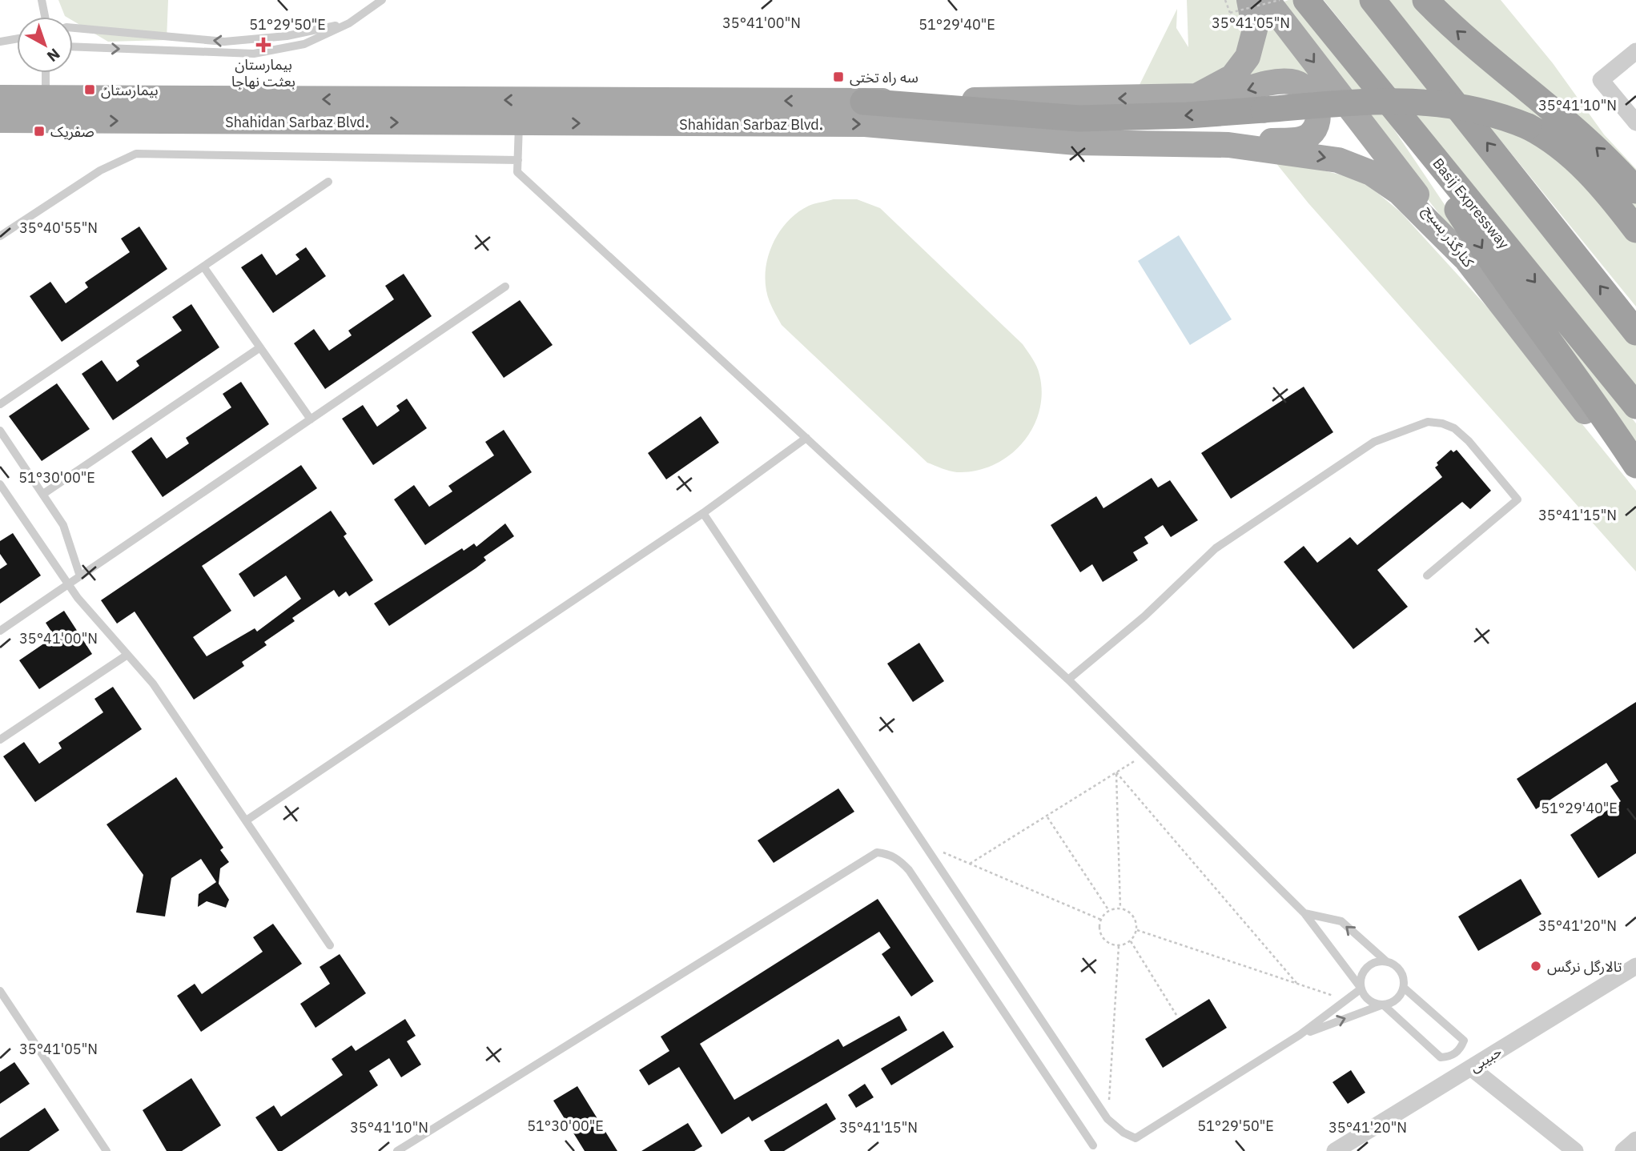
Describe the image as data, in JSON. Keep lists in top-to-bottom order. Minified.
{"streets":{"highway":["Basij Expressway"],"main road":["Shahidan Sarbaz Blvd.","کنارگذر بسیج"],"street":["حبیبی"]},"crossings":[["Shahidan Sarbaz Blvd.","کنارگذر بسیج"]],"one_way":["کنارگذر بسیج"],"places":{"health":["بیمارستان بعثت نهاجا"],"transit":["سه راه تختی","بیمارستان","صفریک"],"other":["تالارگل نرگس"]},"north":"bottom right","coordinates":["35°41'00\"N","35°41'05\"N","51°29'50\"E","51°29'40\"E","35°41'10\"N","35°40'55\"N","51°30'00\"E","35°41'15\"N","35°41'20\"N"]}
